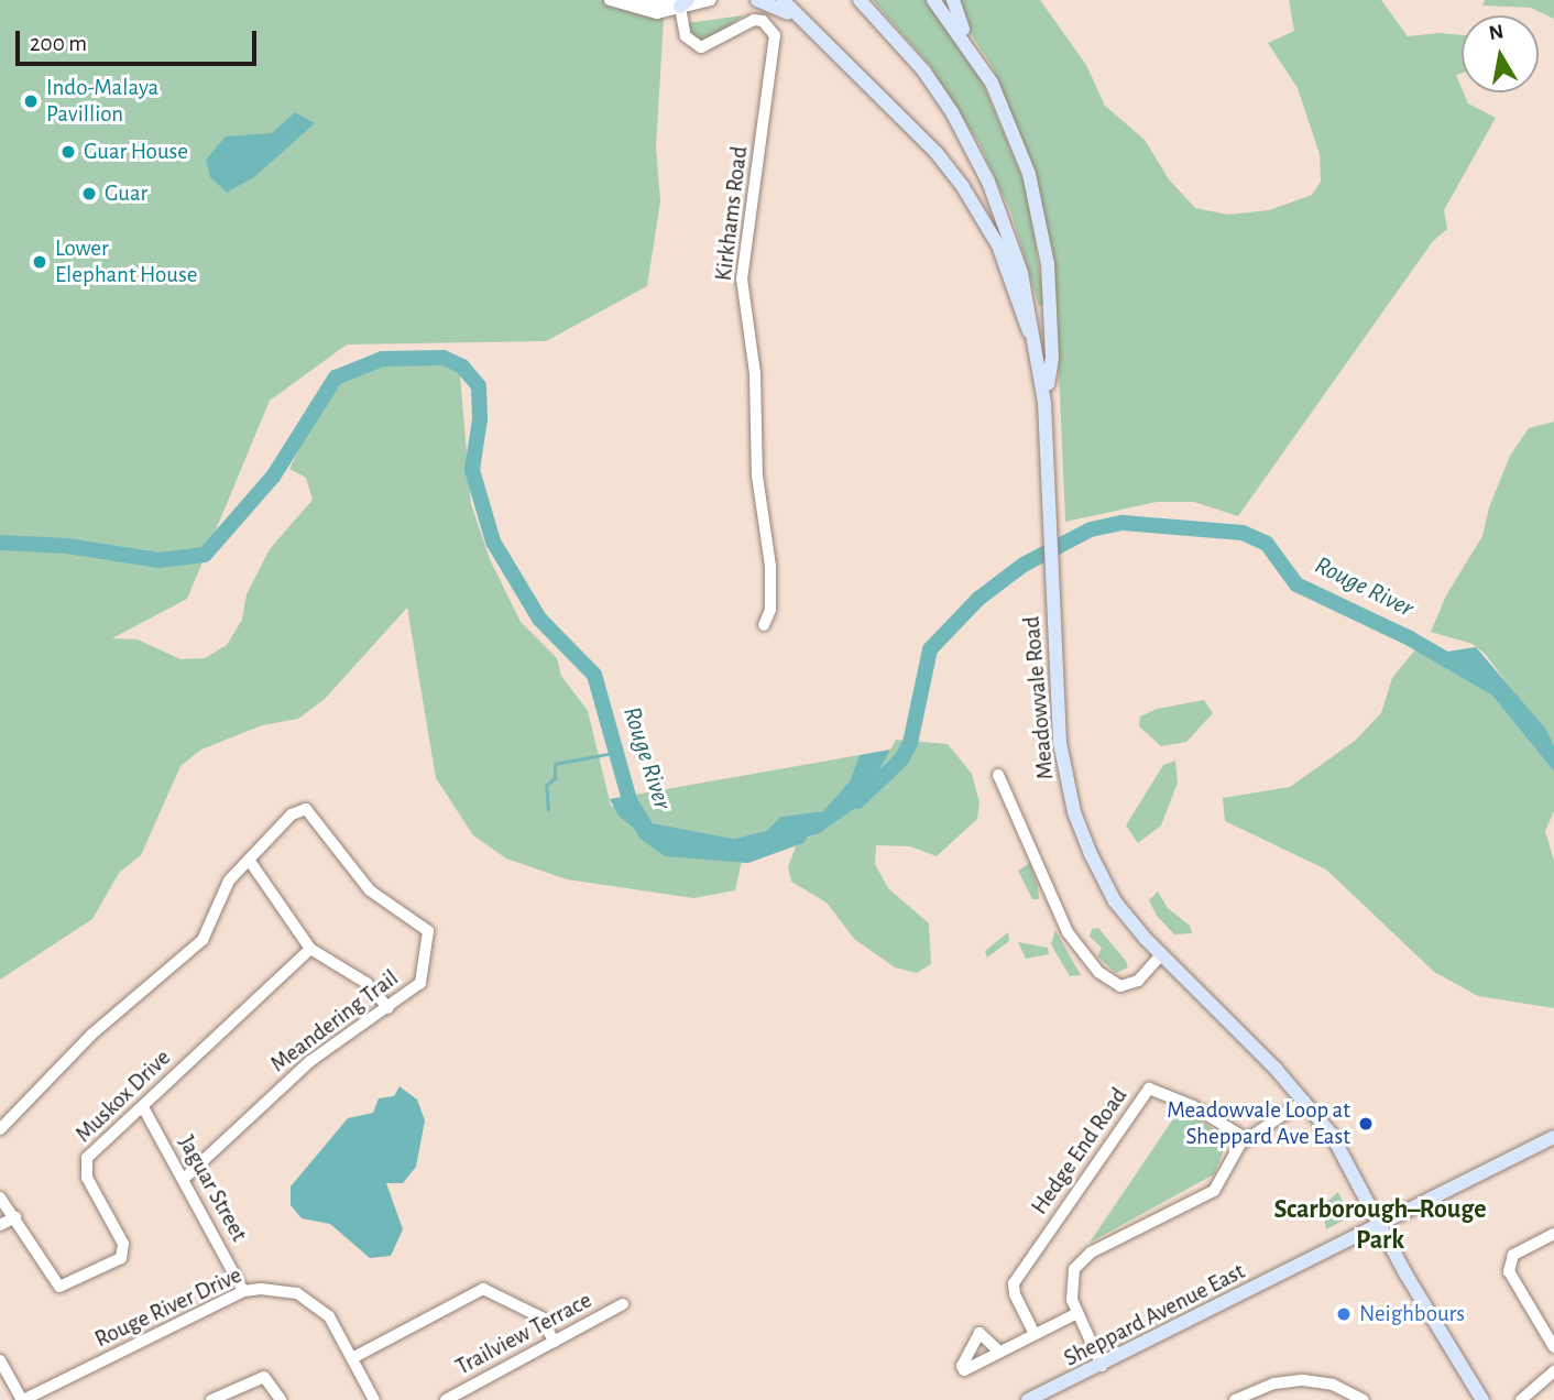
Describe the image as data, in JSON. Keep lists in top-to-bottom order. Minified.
{"streets":{"main road":["Meadowvale Road","Sheppard Avenue East"],"street":["Kirkhams Road","Meandering Trail","Muskox Drive","Hedge End Road","Jaguar Street","Rouge River Drive","Trailview Terrace"]},"crossings":[["Meadowvale Road","Sheppard Avenue East"],["Meandering Trail","Jaguar Street"],["Muskox Drive","Jaguar Street"],["Jaguar Street","Rouge River Drive"]],"districts":["Scarborough–Rouge Park"],"water":["Rouge River"],"places":["Indo-Malaya Pavillion","Guar House","Guar","Lower Elephant House","Meadowvale Loop at Sheppard Ave East","Neighbours"],"scale_bar":"200 m","north":"top"}
